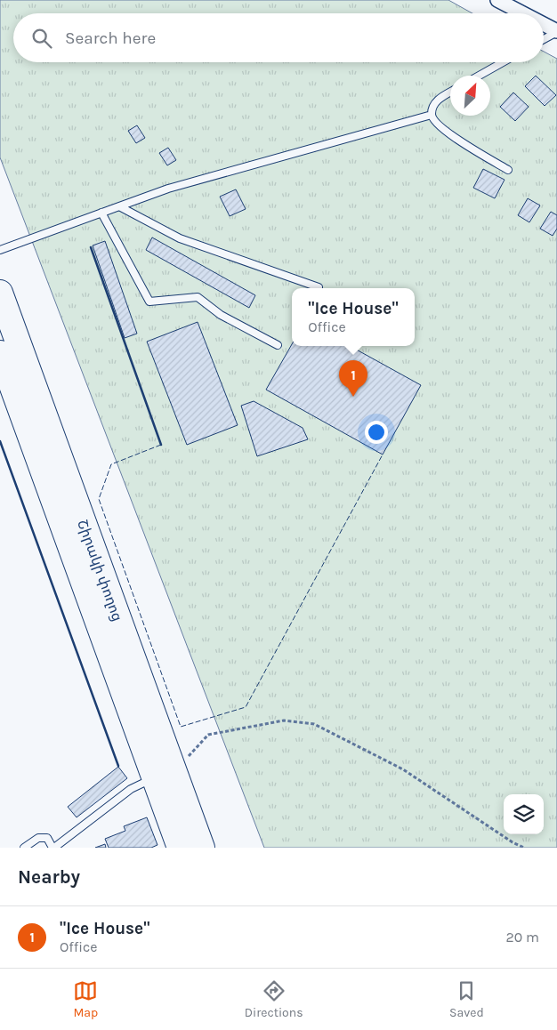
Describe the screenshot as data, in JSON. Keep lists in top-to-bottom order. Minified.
{"streets":{"highway":["Շիրակի փողոց"]},"north":"top right","page":{"search":"Search here","popup":["\"Ice House\"","Office"],"pins":"1","heading":"Nearby","list":[{"mark":"1","name":"\"Ice House\"","note":"Office","value":"20 m"}],"nav":["Map","Directions","Saved"]}}
